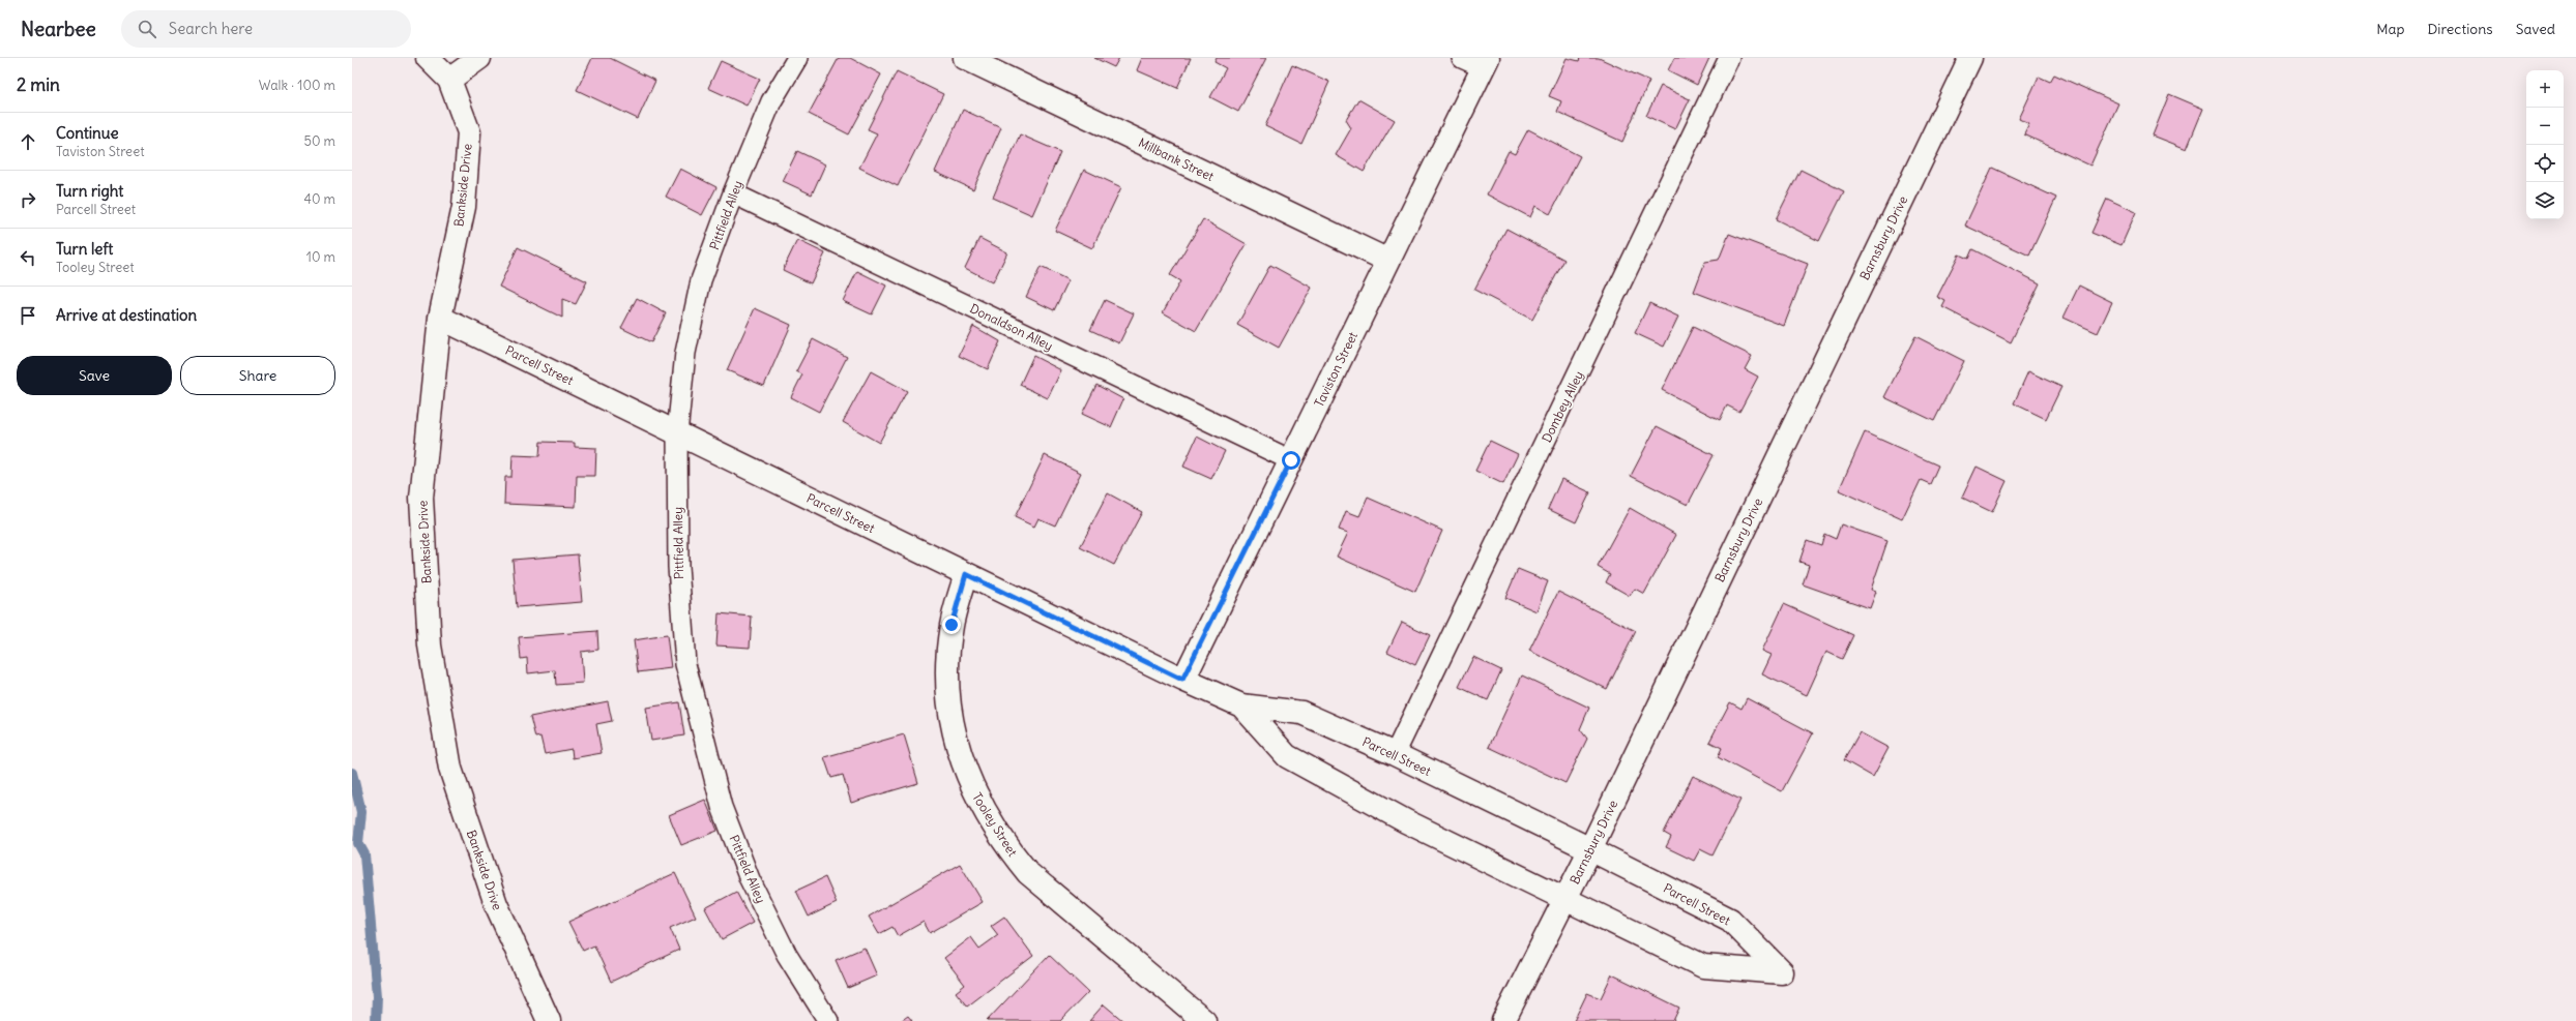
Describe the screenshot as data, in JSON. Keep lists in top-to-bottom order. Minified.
{"streets":{"street":["Millbank Street","Bankside Drive","Barnsbury Drive","Parcell Street","Taviston Street","Tooley Street"],"lane":["Pittfield Alley","Donaldson Alley","Dombey Alley"]},"crossings":[["Millbank Street","Taviston Street"],["Bankside Drive","Parcell Street"],["Pittfield Alley","Donaldson Alley"],["Pittfield Alley","Parcell Street"],["Barnsbury Drive","Parcell Street"],["Donaldson Alley","Taviston Street"],["Parcell Street","Taviston Street"],["Parcell Street","Dombey Alley"],["Parcell Street","Tooley Street"]],"page":{"header":"Nearbee","search":"Search here","nav":["Map","Directions","Saved"],"heading":["2 min","Walk · 100 m"],"map_buttons":["+","−"],"list":[["Continue","Taviston Street","50 m"],["Turn right","Parcell Street","40 m"],["Turn left","Tooley Street","10 m"],"Arrive at destination"],"buttons":["Save","Share"]}}
